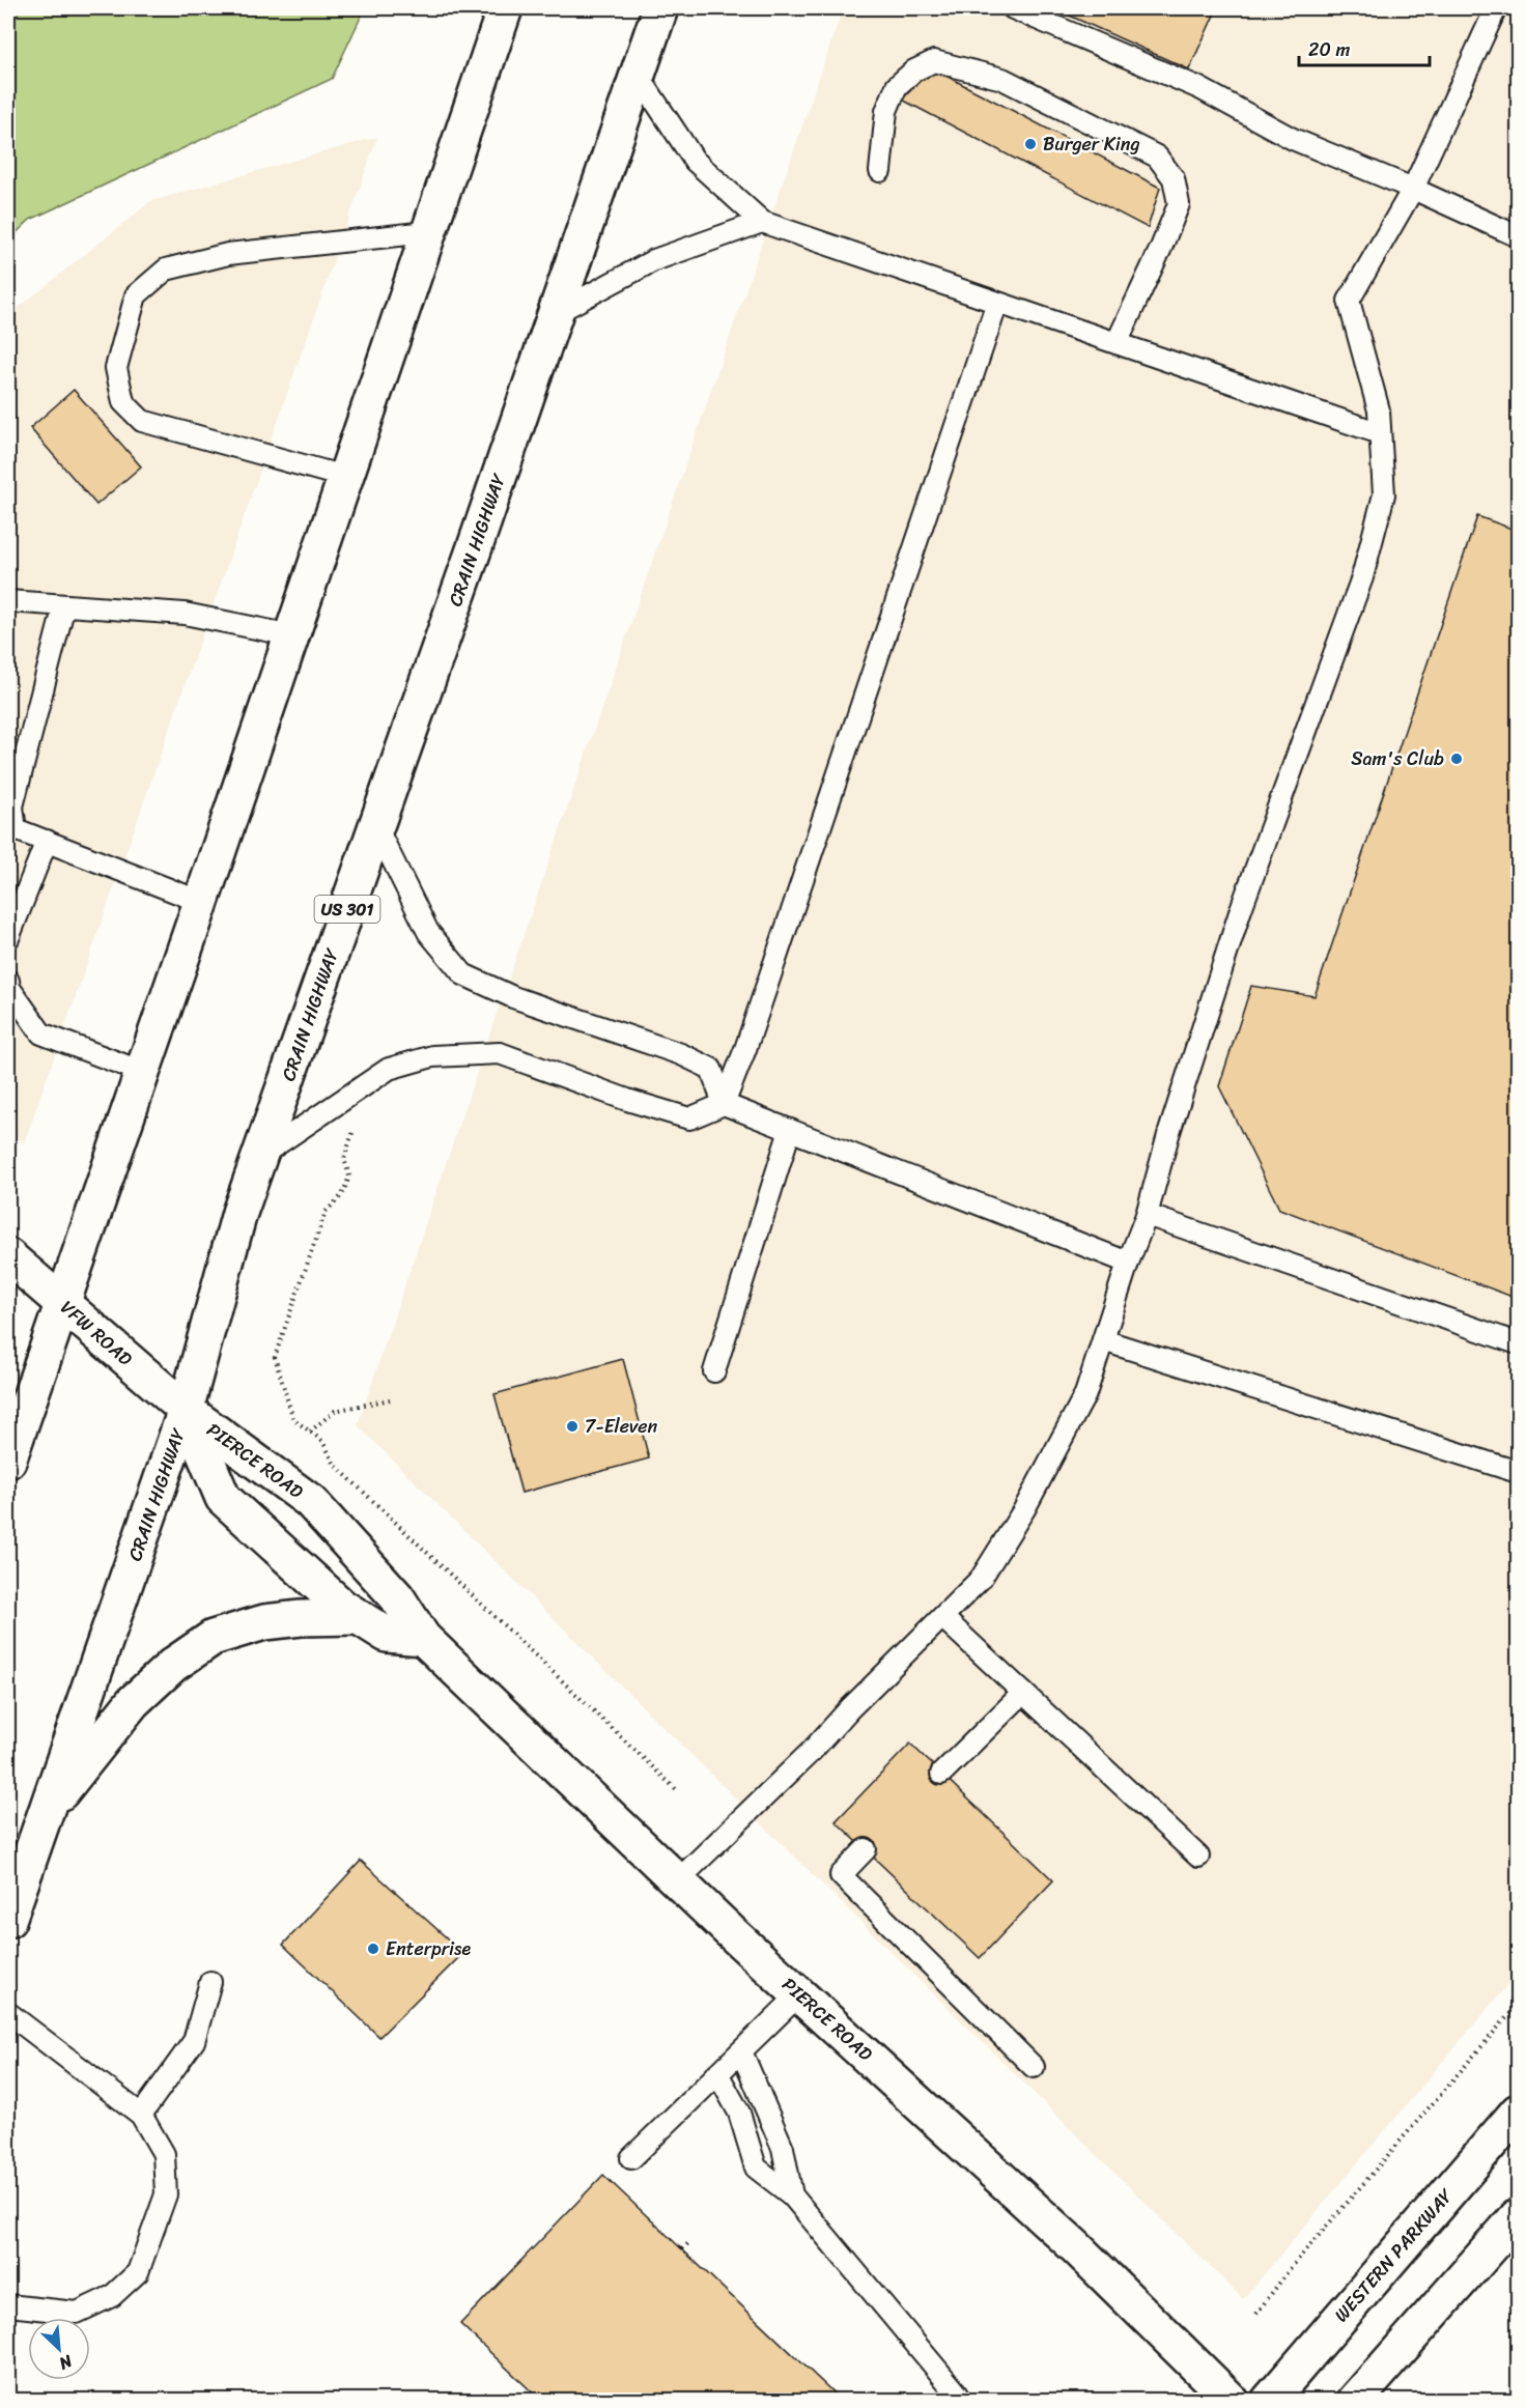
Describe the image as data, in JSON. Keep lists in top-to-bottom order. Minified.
{"streets":{"main road":["CRAIN HIGHWAY","US 301","VFW ROAD","PIERCE ROAD","WESTERN PARKWAY"]},"crossings":[["CRAIN HIGHWAY","VFW ROAD"],["CRAIN HIGHWAY","PIERCE ROAD"],["VFW ROAD","PIERCE ROAD"]],"places":["Burger King","Sam's Club","7-Eleven","Enterprise"],"scale_bar":"20 m","north":"bottom right"}
